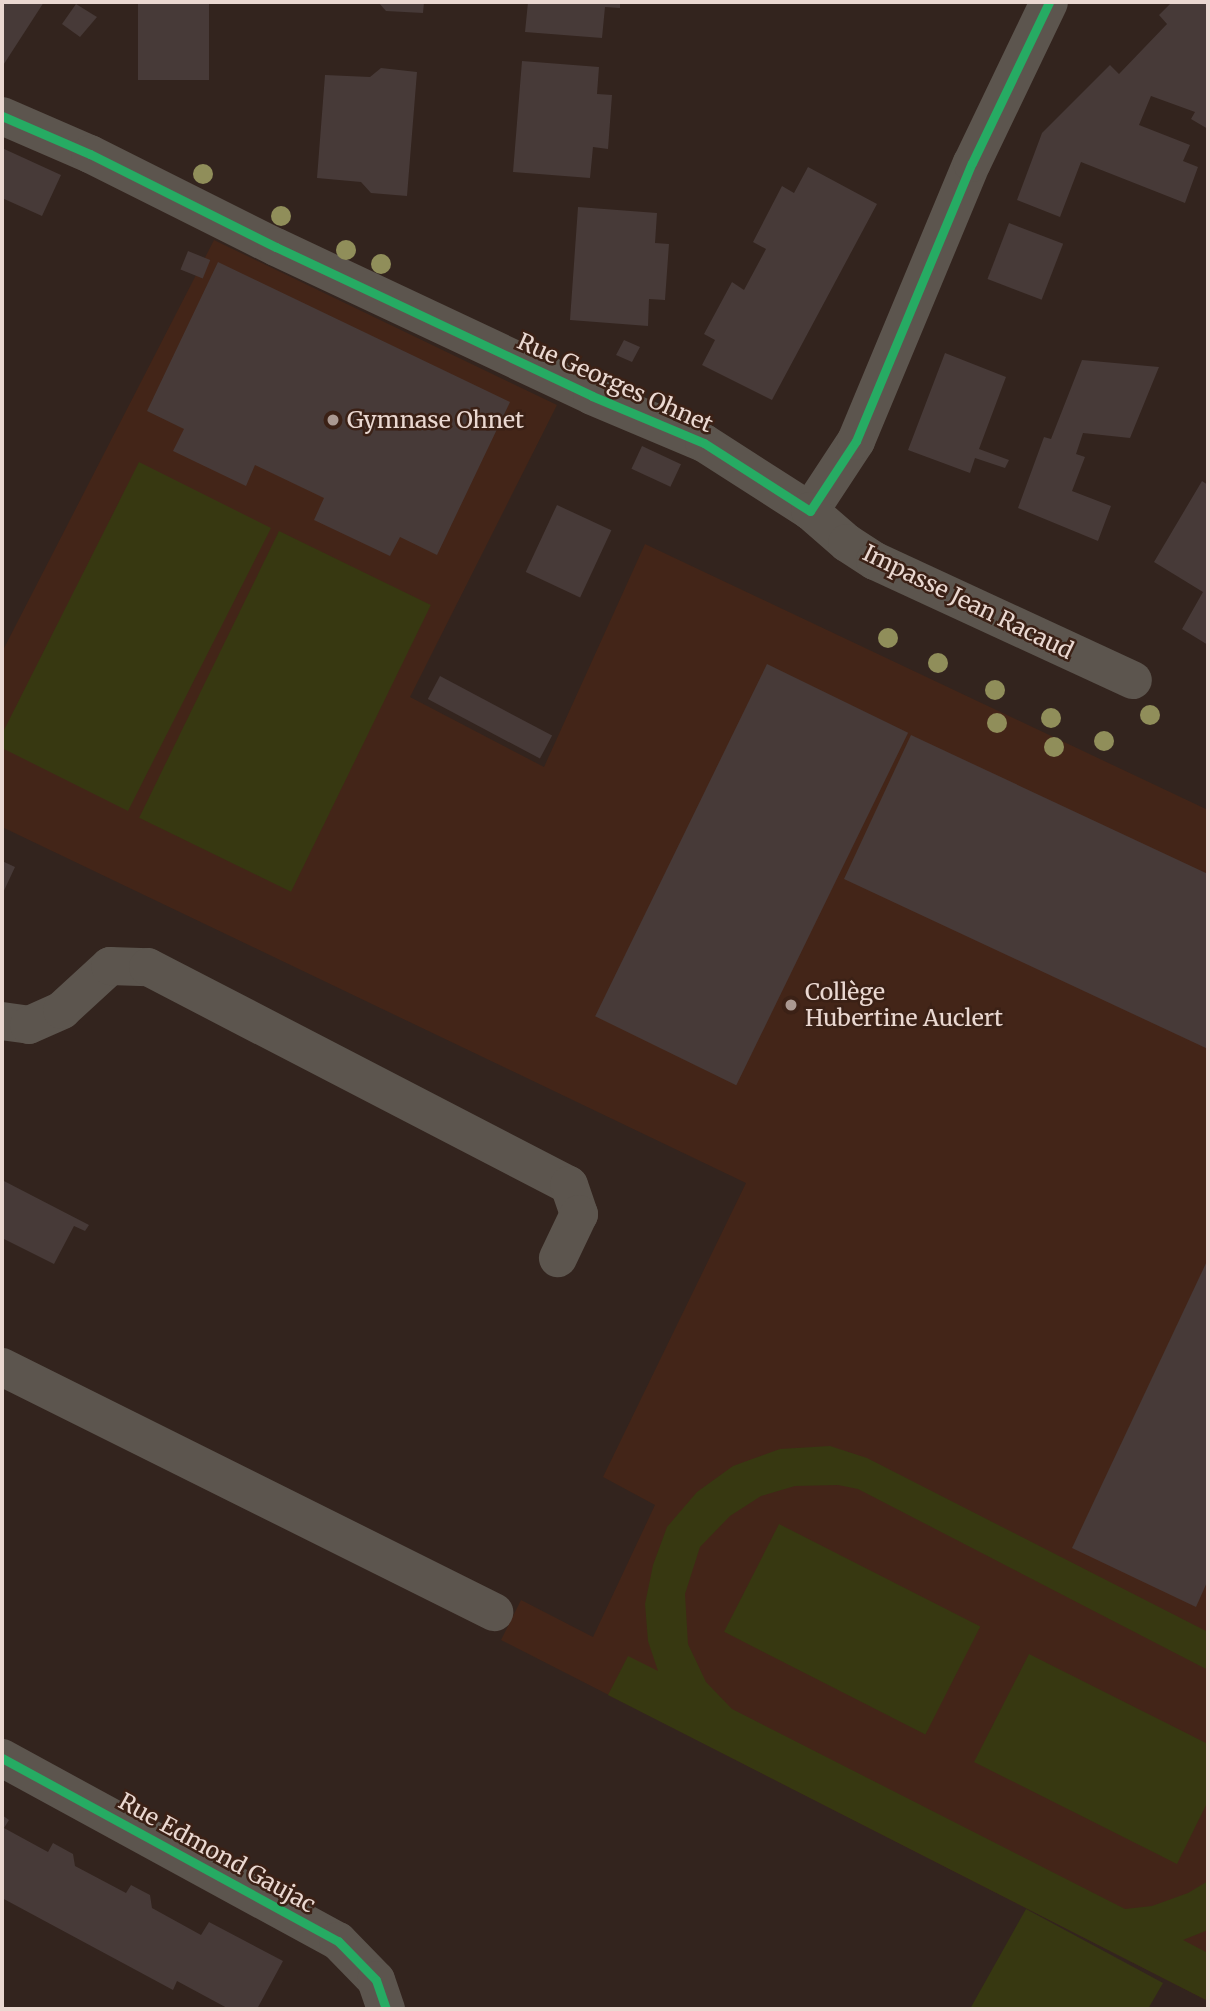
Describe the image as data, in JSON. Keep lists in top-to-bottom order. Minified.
{"streets":{"street":["Rue Georges Ohnet","Impasse Jean Racaud","Rue Edmond Gaujac"]},"crossings":[["Rue Georges Ohnet","Impasse Jean Racaud"]],"places":["Gymnase Ohnet","Collège Hubertine Auclert"]}
